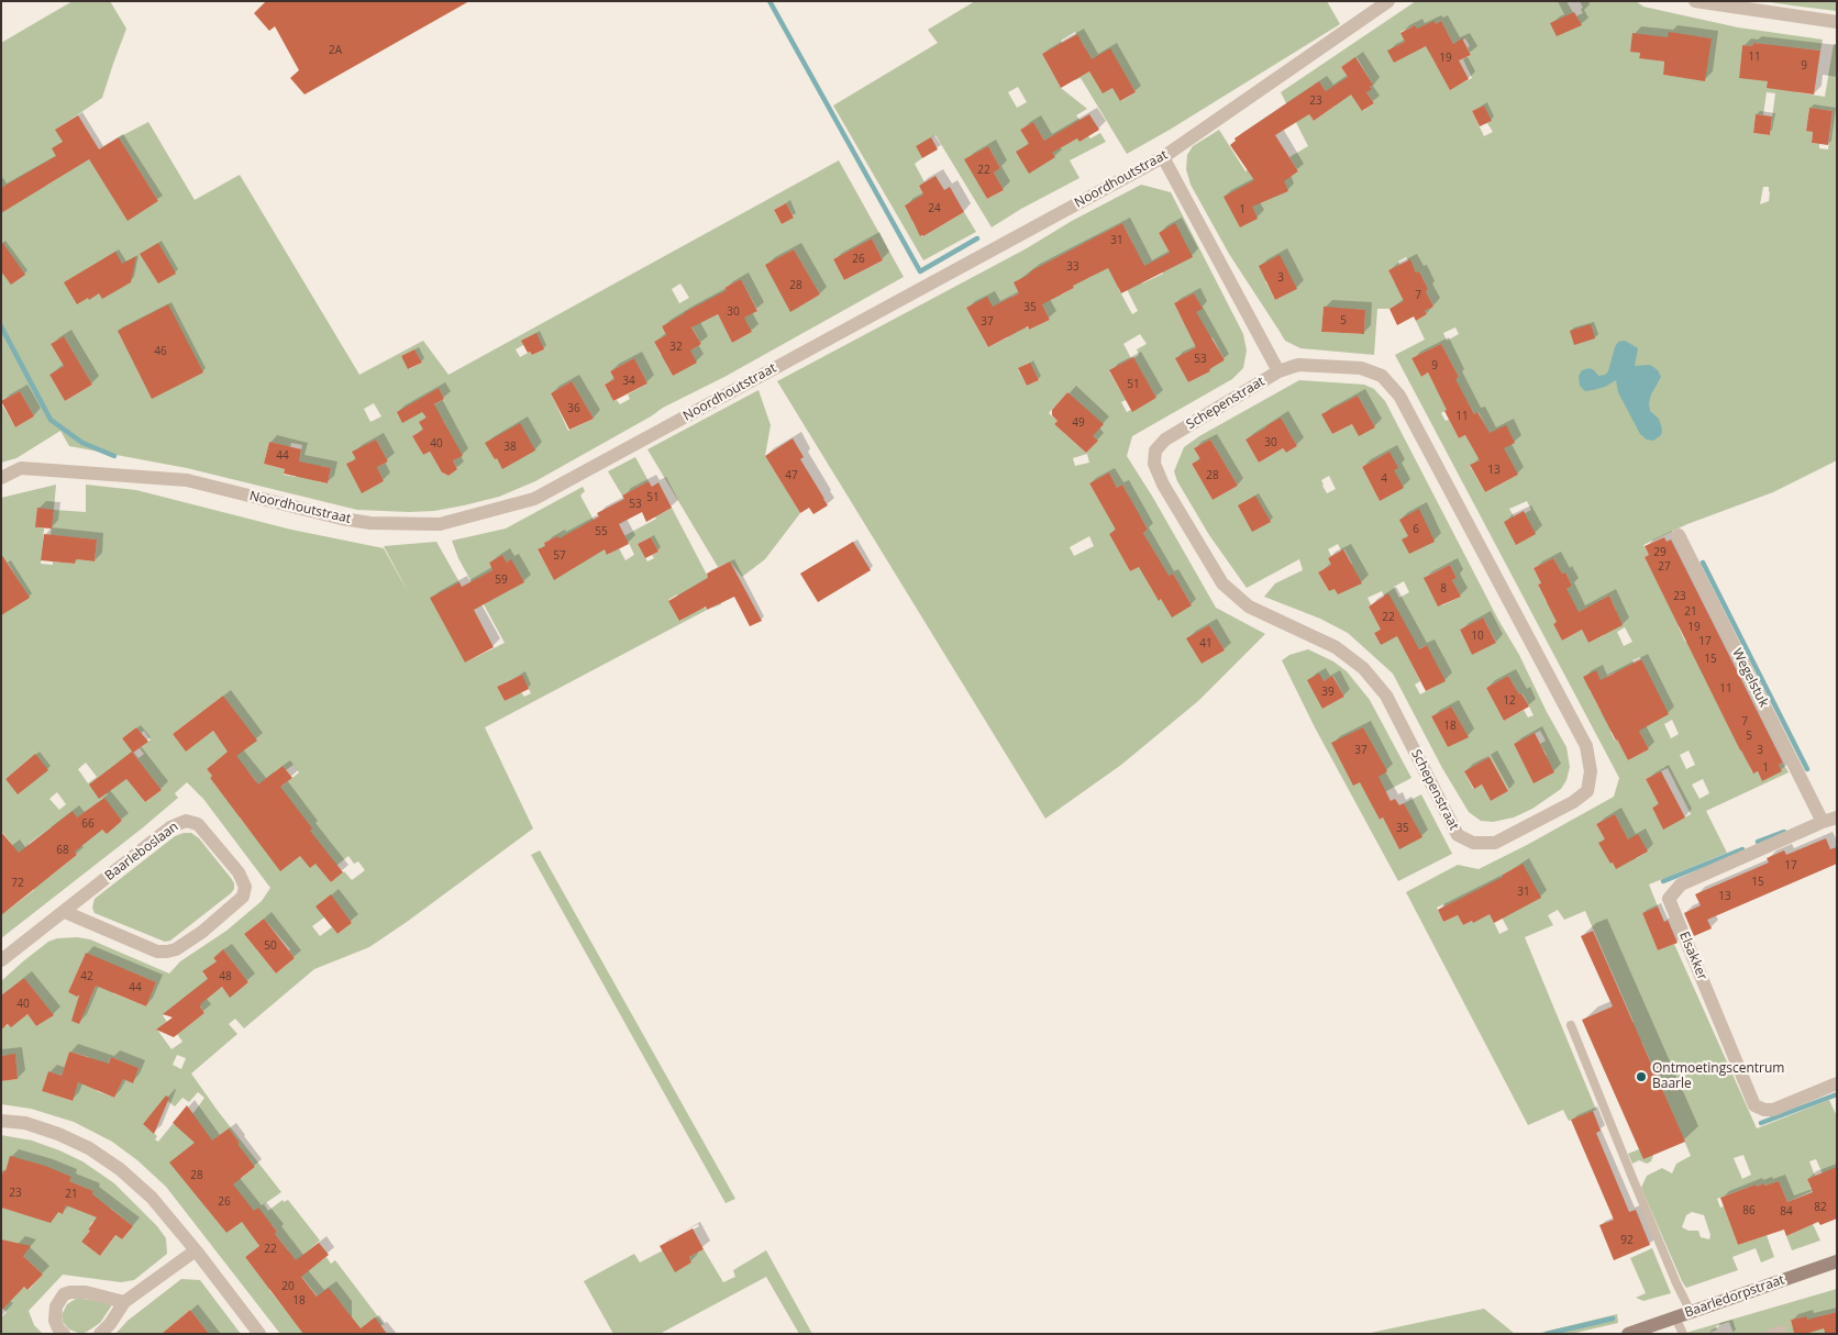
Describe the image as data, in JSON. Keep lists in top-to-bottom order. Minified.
{"streets":{"main road":["Baarledorpstraat"],"street":["Noordhoutstraat","Schepenstraat","Wegelstuk","Baarleboslaan","Elsakker"]},"crossings":[["Noordhoutstraat","Schepenstraat"],["Wegelstuk","Elsakker"]],"places":["Ontmoetingscentrum Baarle"],"house_numbers":["2A","11","19","9","23","22","24","1","31","26","33","3","28","7","35","30","5","37","32","46","53","9","34","51","36","11","49","30","40","38","44","13","47","28","4","51","53","6","55","29","57","27","59","8","23","21","22","19","10","17","41","15","11","39","12","7","18","5","37","3","1","66","35","68","17","15","72","31","13","50","42","48","44","40","28","23","21","26","82","86","84","92","22","20","18"]}
